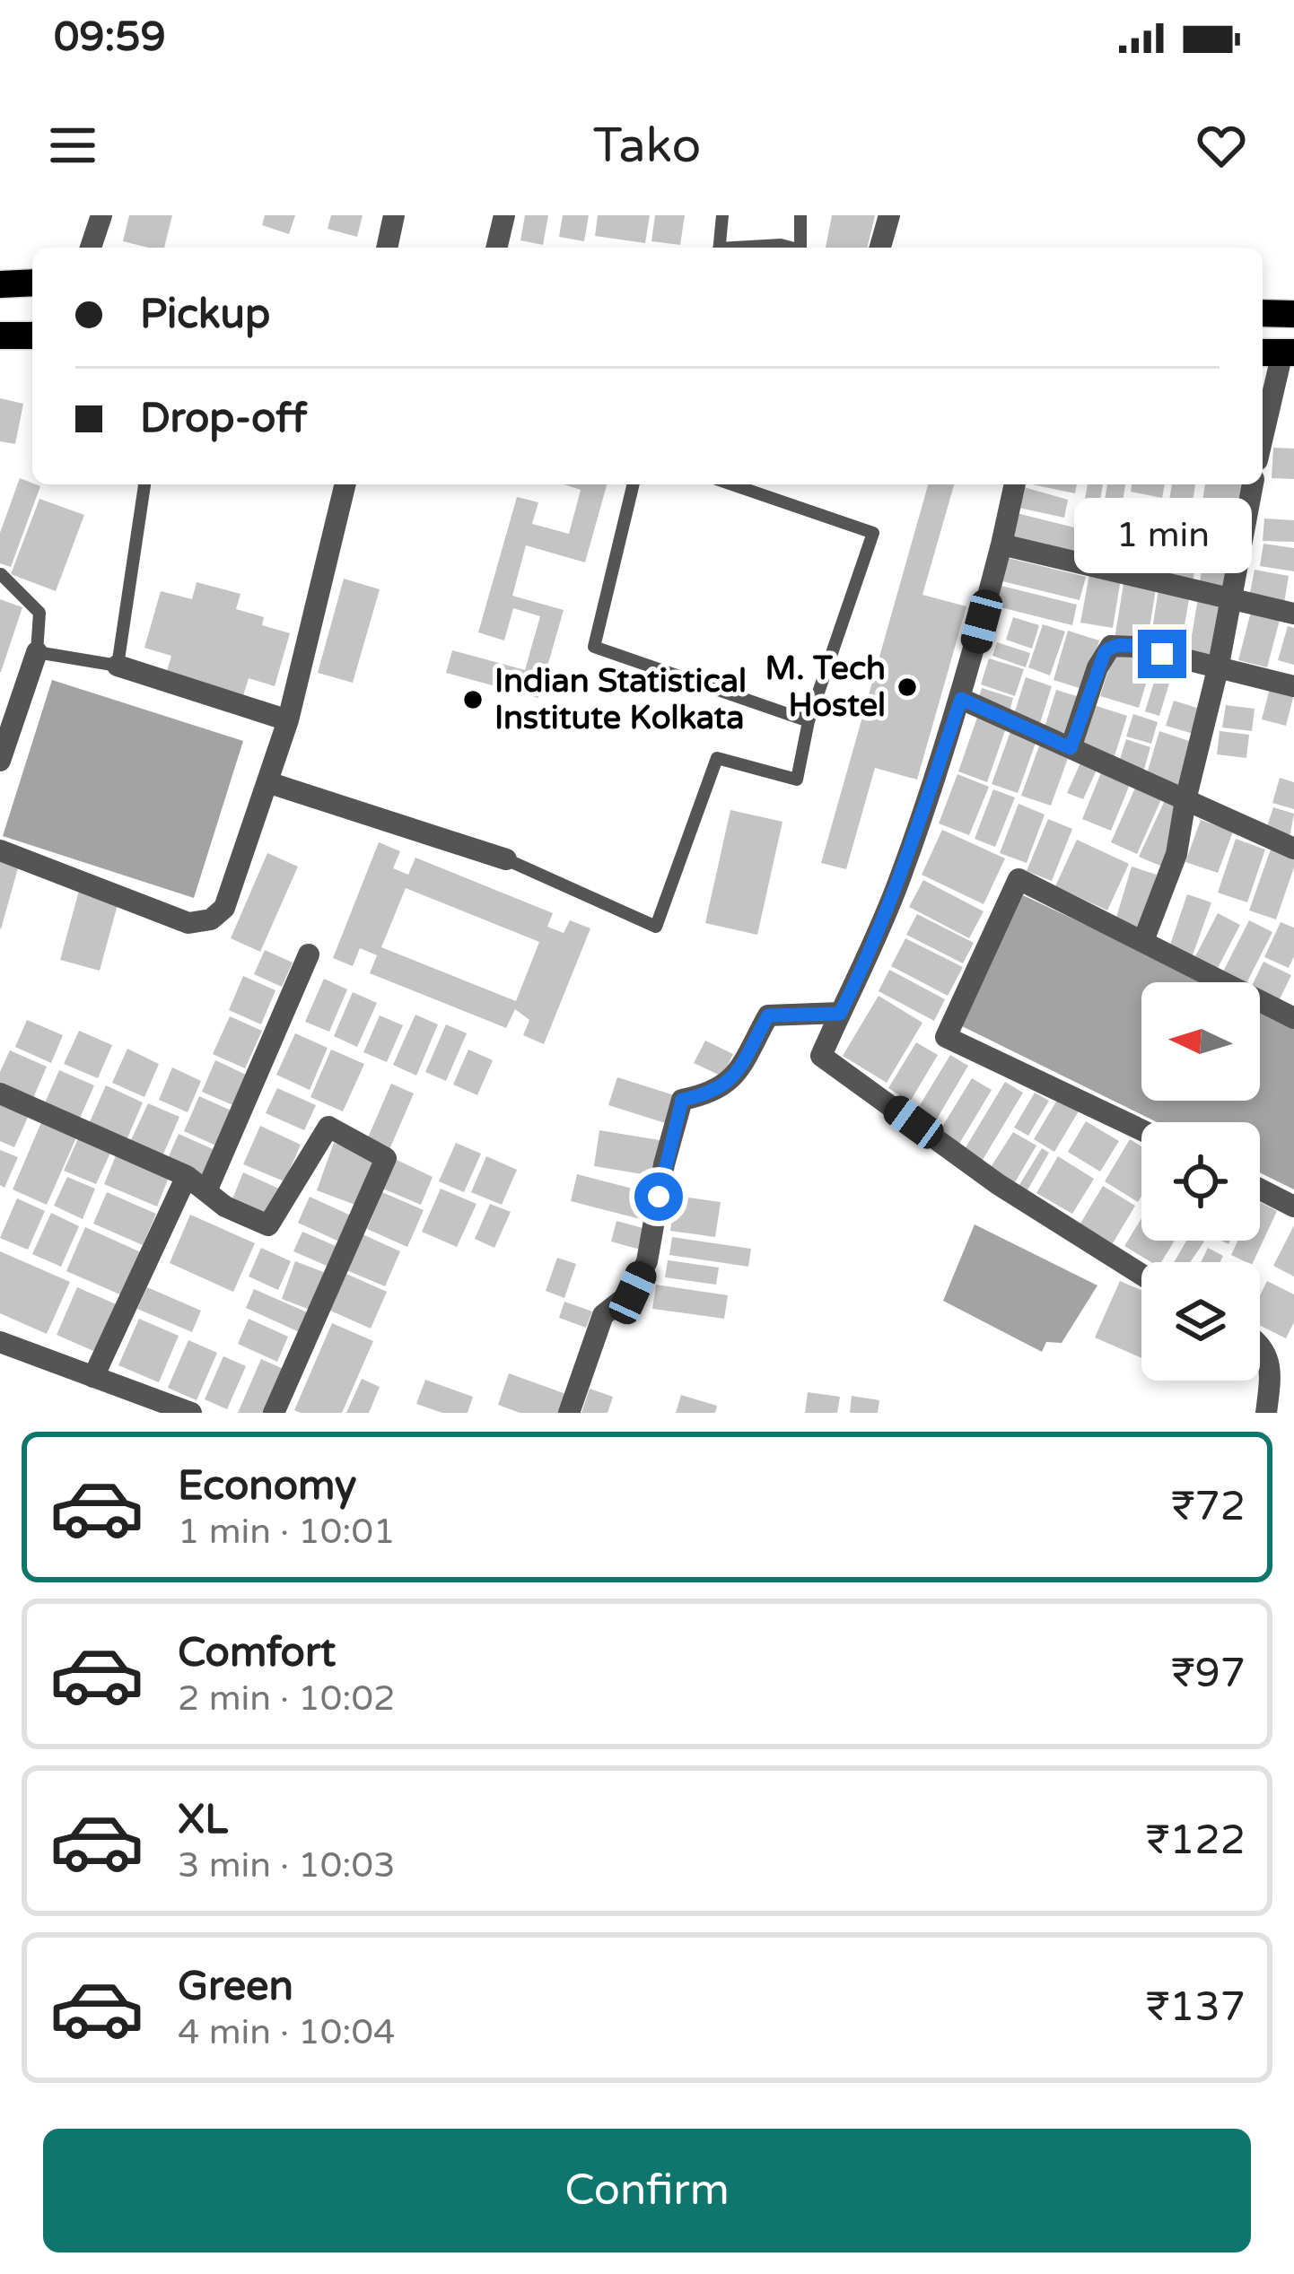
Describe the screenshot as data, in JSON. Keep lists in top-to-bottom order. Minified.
{"places":["M. Tech Hostel","Indian Statistical Institute Kolkata"],"north":"left","page":{"status":"09:59","header":"Tako","banner":["Pickup","Drop-off"],"bubble":"1 min","list":[{"name":"Economy","note":"1 min · 10:01","value":"₹72"},{"name":"Comfort","note":"2 min · 10:02","value":"₹97"},{"name":"XL","note":"3 min · 10:03","value":"₹122"},{"name":"Green","note":"4 min · 10:04","value":"₹137"}],"buttons":"Confirm"}}
